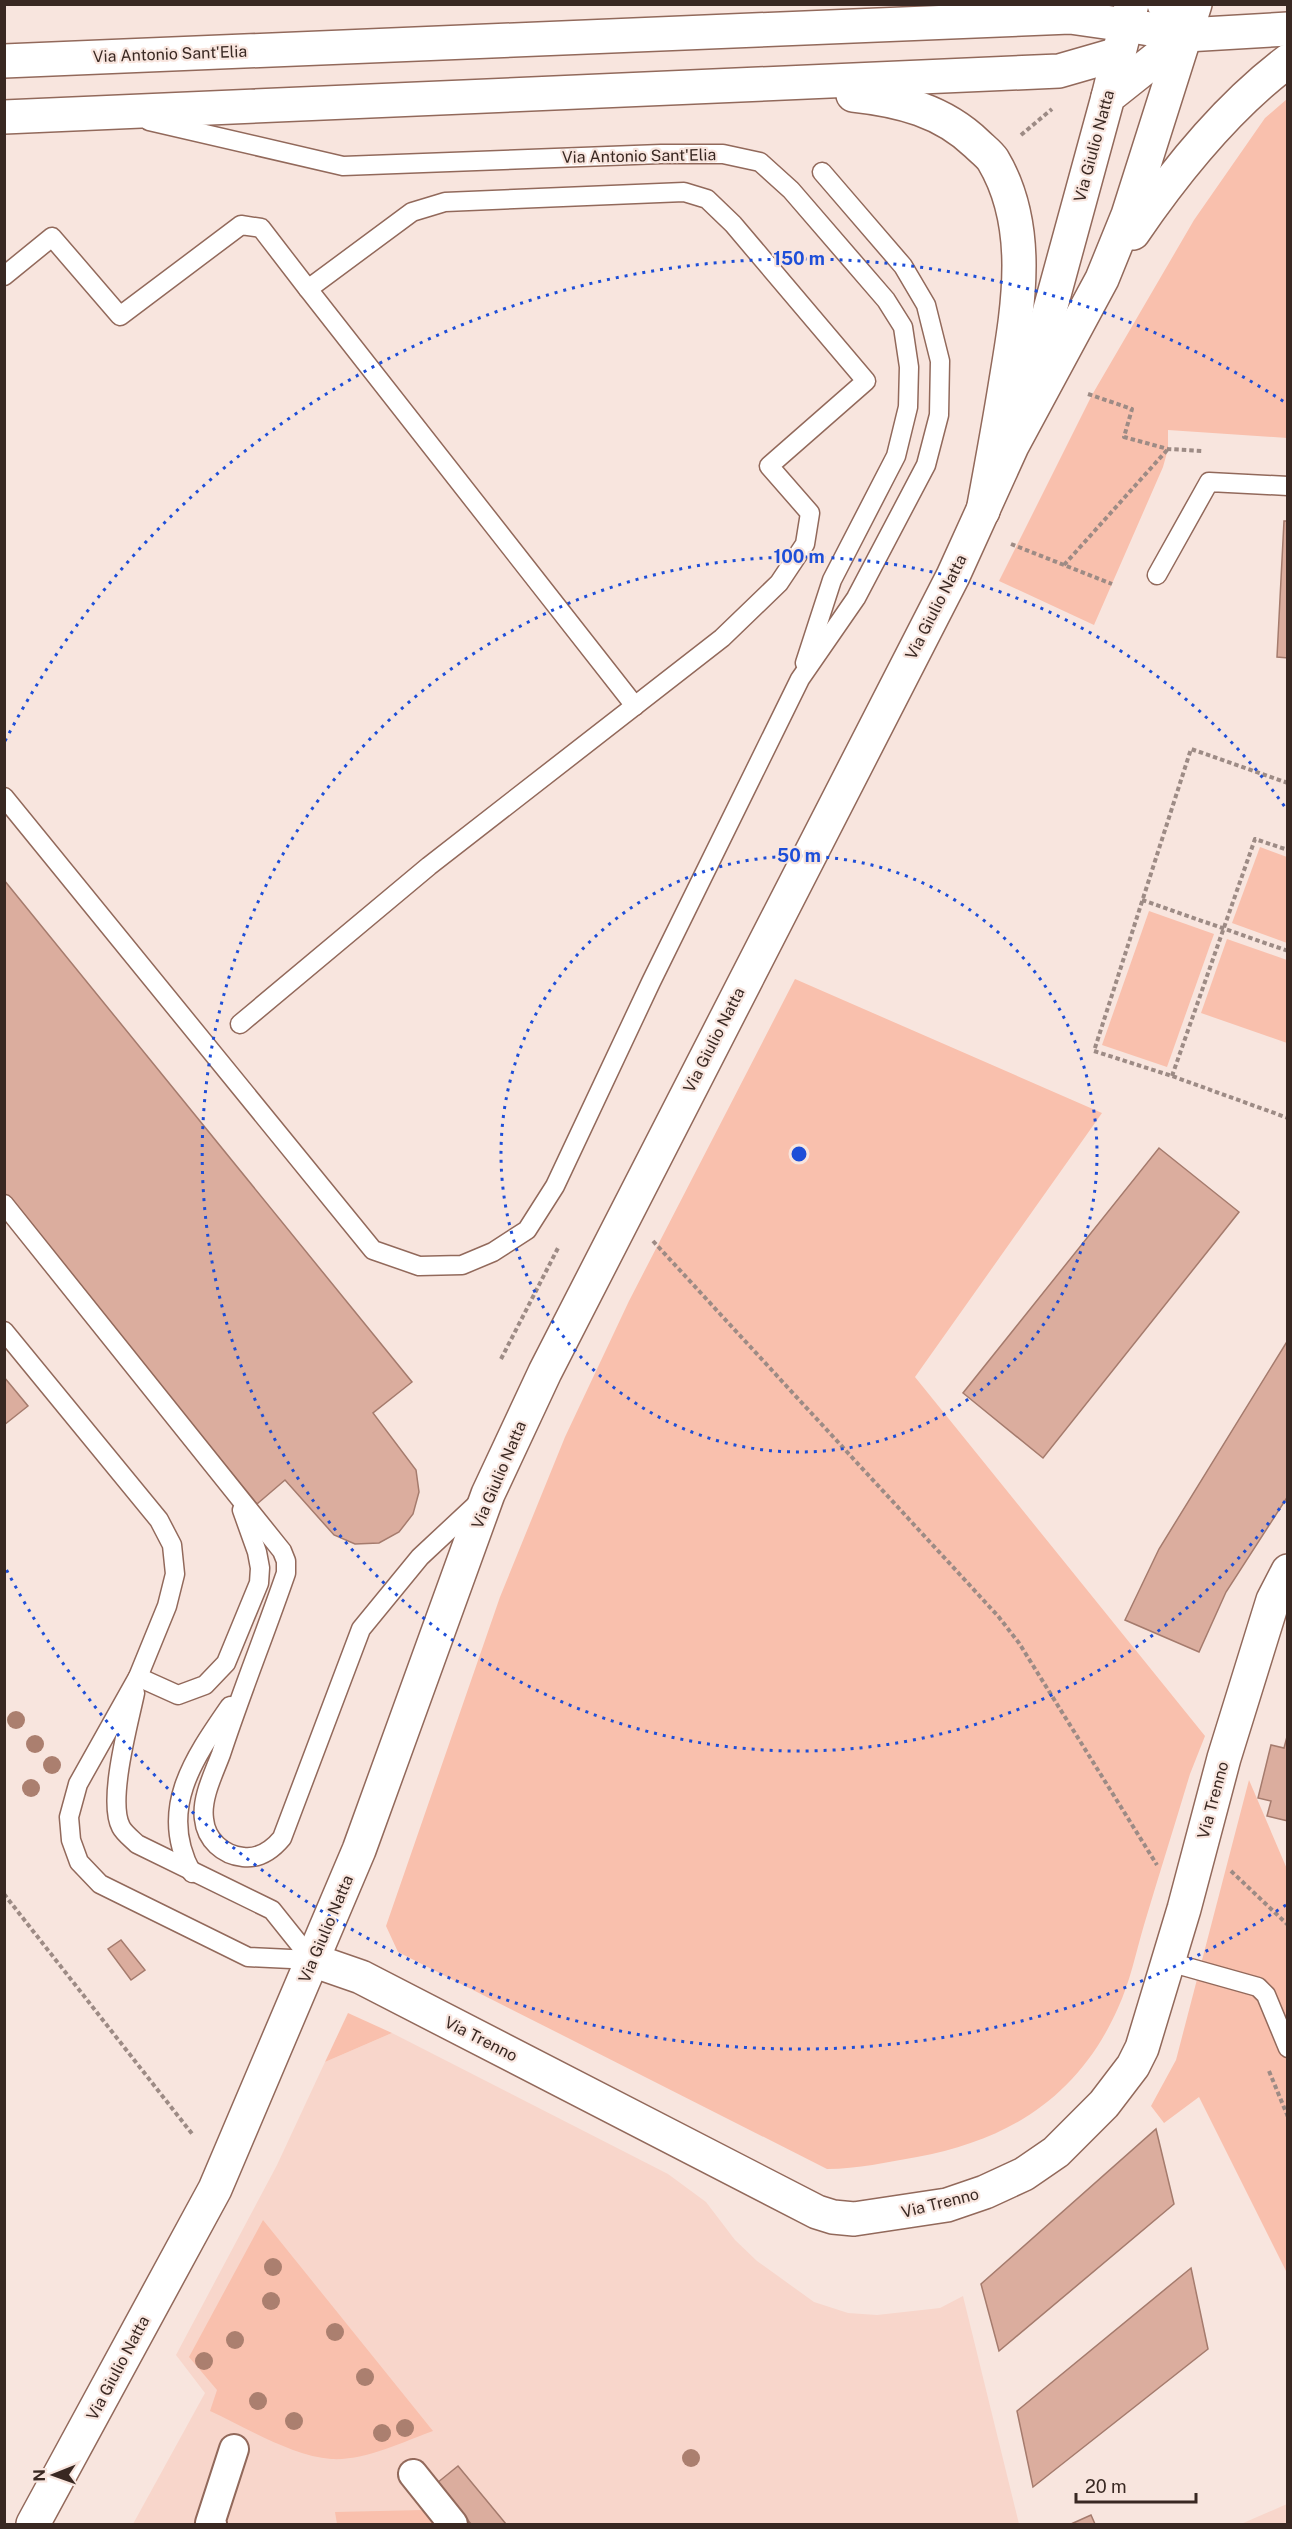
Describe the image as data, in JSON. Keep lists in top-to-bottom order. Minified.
{"streets":{"street":["Via Antonio Sant'Elia","Via Giulio Natta","Via Trenno"]},"crossings":[["Via Antonio Sant'Elia","Via Giulio Natta"],["Via Giulio Natta","Via Trenno"]],"scale_bar":"20 m","north":"left","rings":["150 m","100 m","50 m"]}
